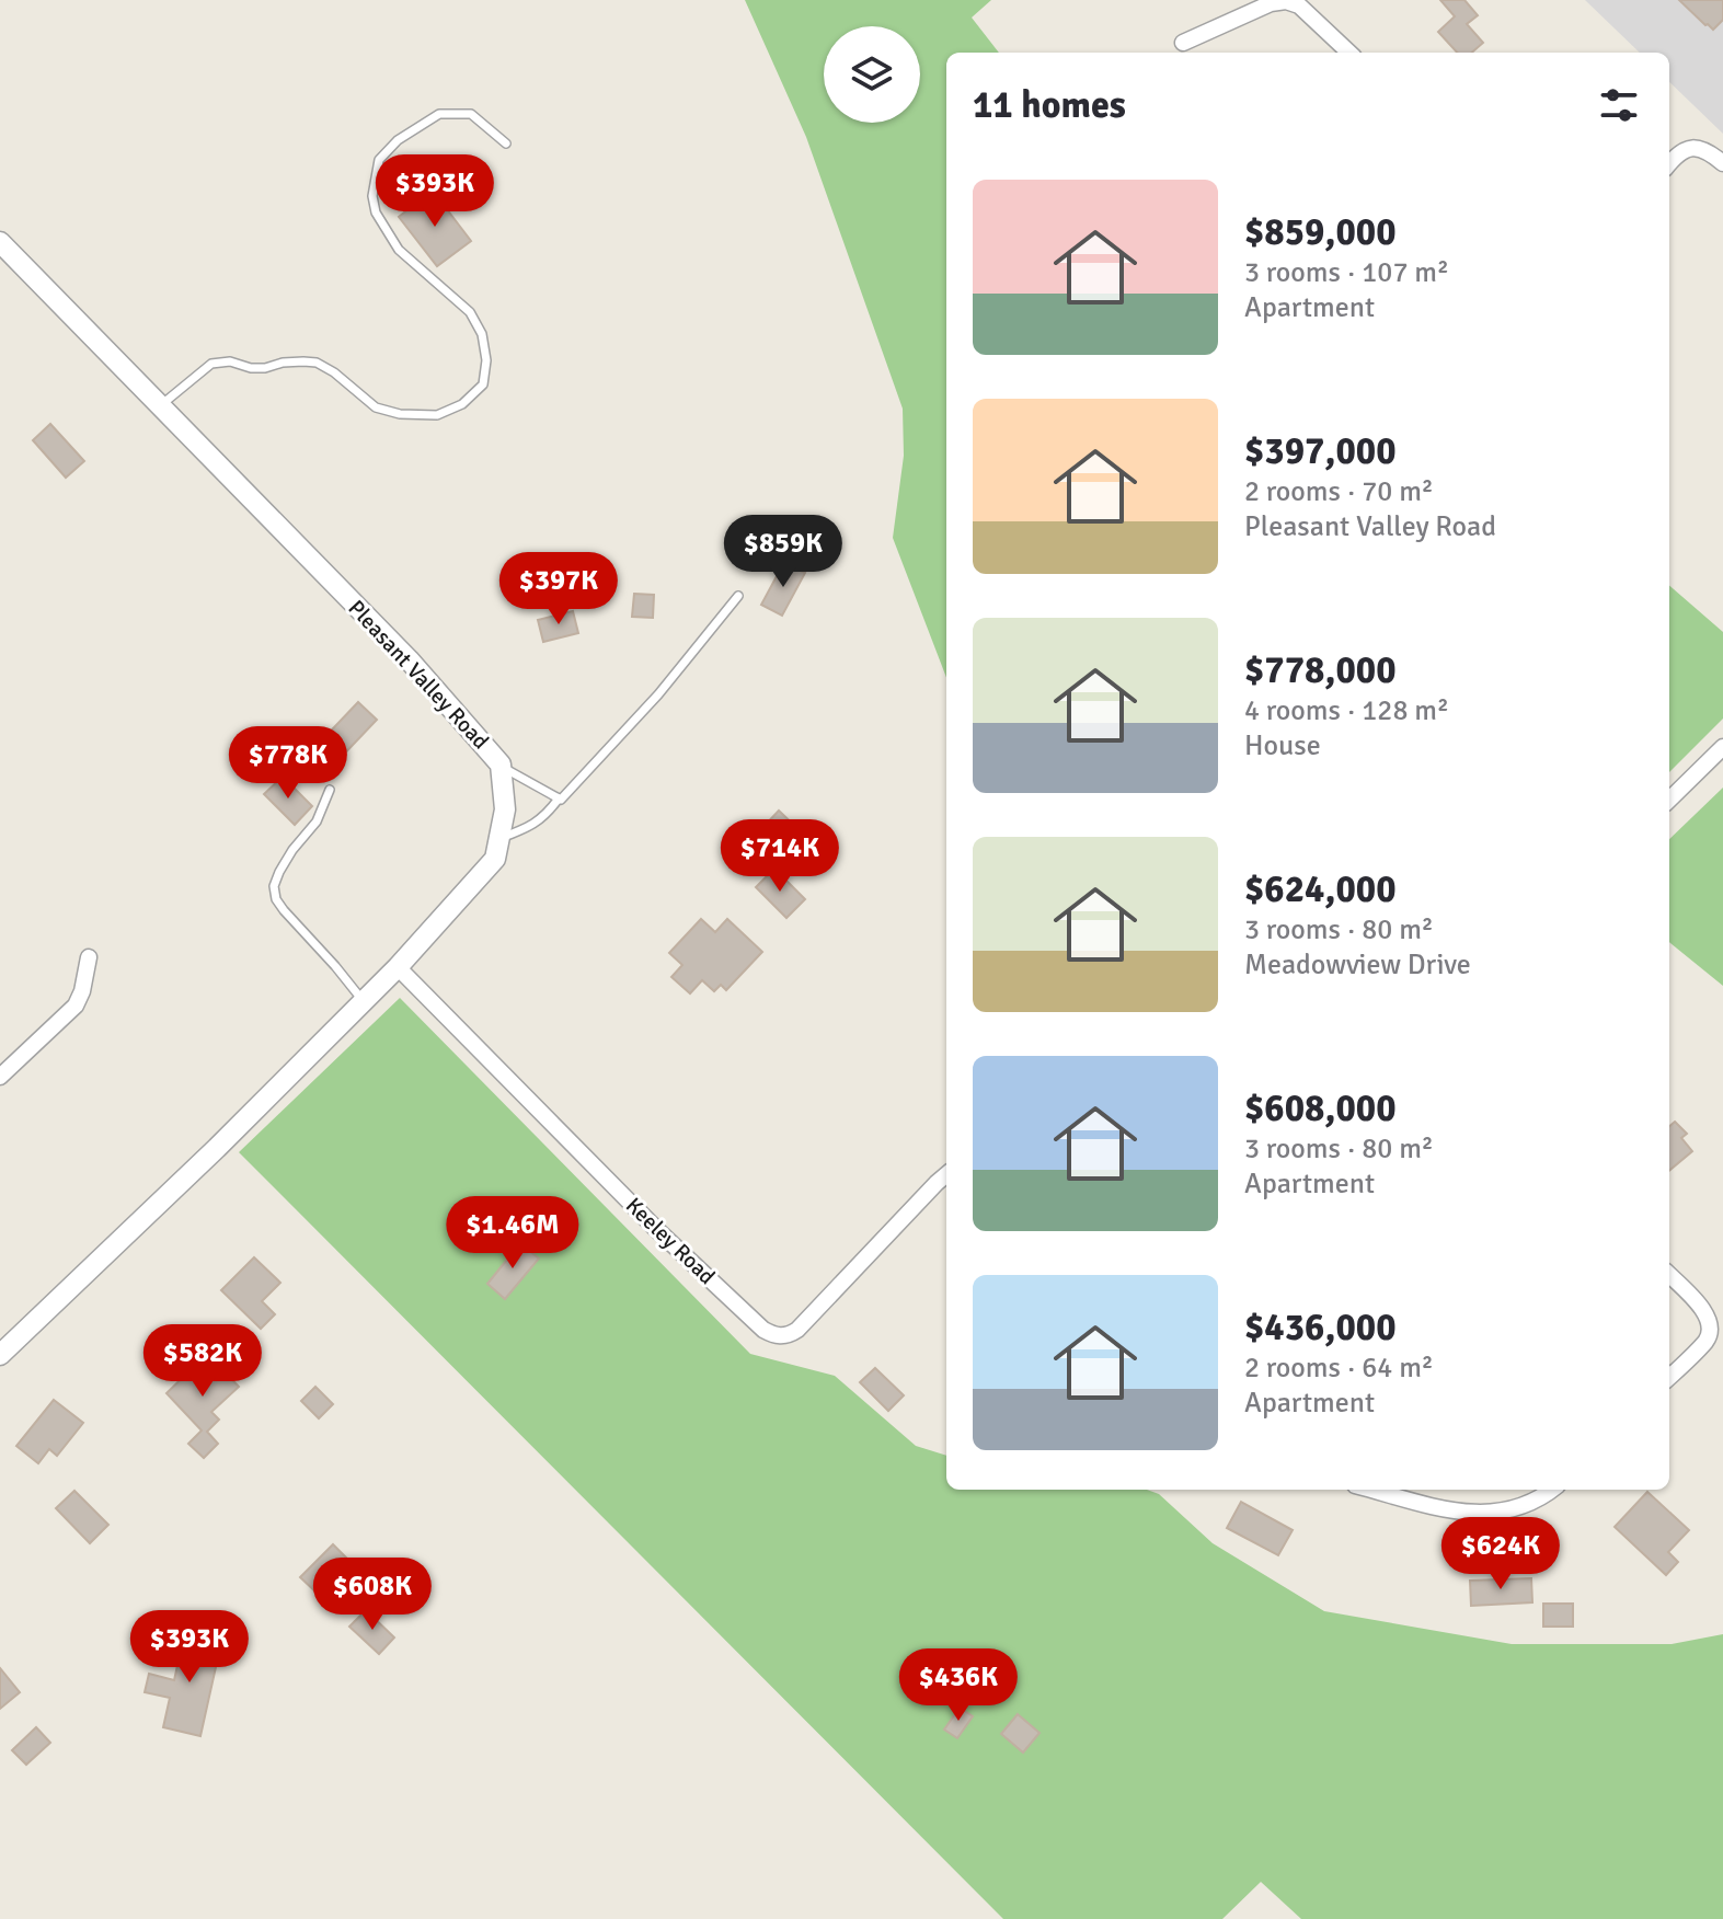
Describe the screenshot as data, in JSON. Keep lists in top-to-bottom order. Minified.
{"streets":{"street":["Pleasant Valley Road","Keeley Road"]},"crossings":[["Pleasant Valley Road","Keeley Road"]],"page":{"heading":"11 homes","price":["$393K","$859K","$397K","$778K","$714K","$1.46M","$582K","$624K","$608K","$393K","$436K"],"list":[{"name":"$859,000","note":"3 rooms · 107 m² · Apartment"},{"name":"$397,000","note":"2 rooms · 70 m² · Pleasant Valley Road"},{"name":"$778,000","note":"4 rooms · 128 m² · House"},{"name":"$624,000","note":"3 rooms · 80 m² · Meadowview Drive"},{"name":"$608,000","note":"3 rooms · 80 m² · Apartment"},{"name":"$436,000","note":"2 rooms · 64 m² · Apartment"}]}}
